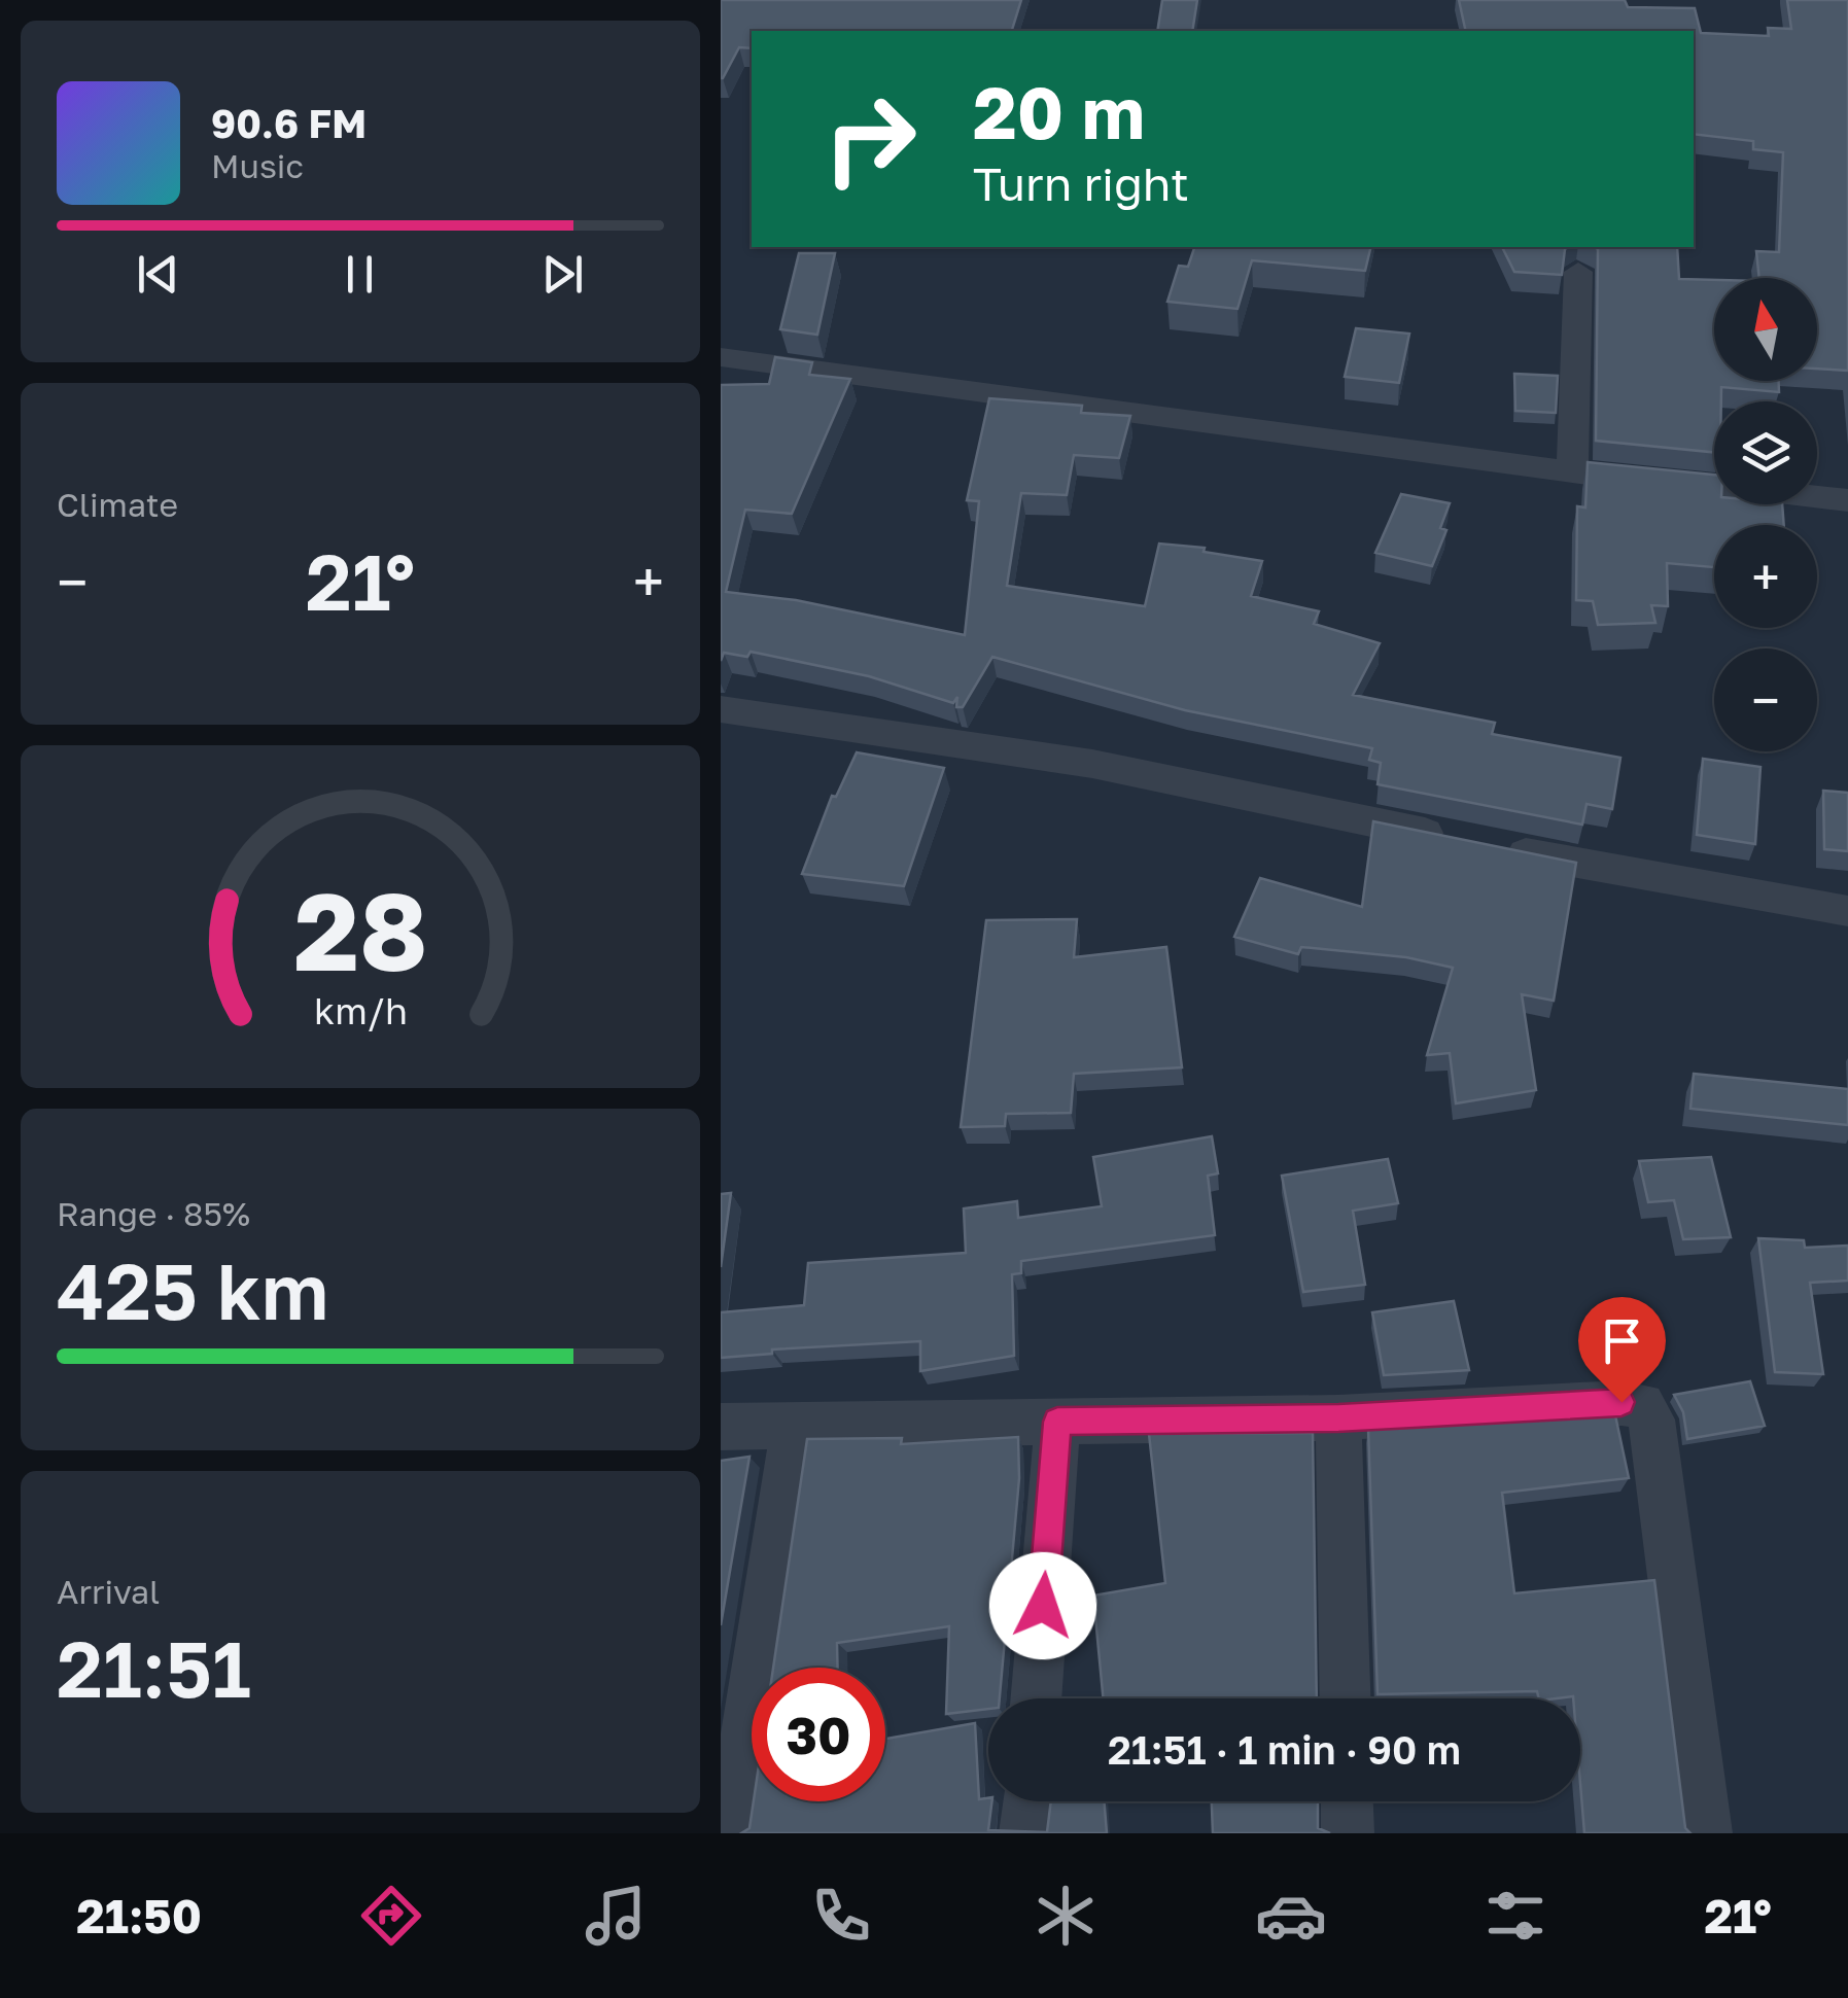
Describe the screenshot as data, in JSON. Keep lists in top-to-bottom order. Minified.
{"north":"top","page":{"turn":["20 m","Turn right"],"song":["90.6 FM","Music"],"map_buttons":["+","−"],"tile":["Climate",["Range · 85%","425 km"],["Arrival","21:51"]],"heat":["−","21°","+"],"limit":"30","trip":"21:51 · 1 min · 90 m","tabs":["21:50","21°"],"gauge":["28","km/h"]}}
